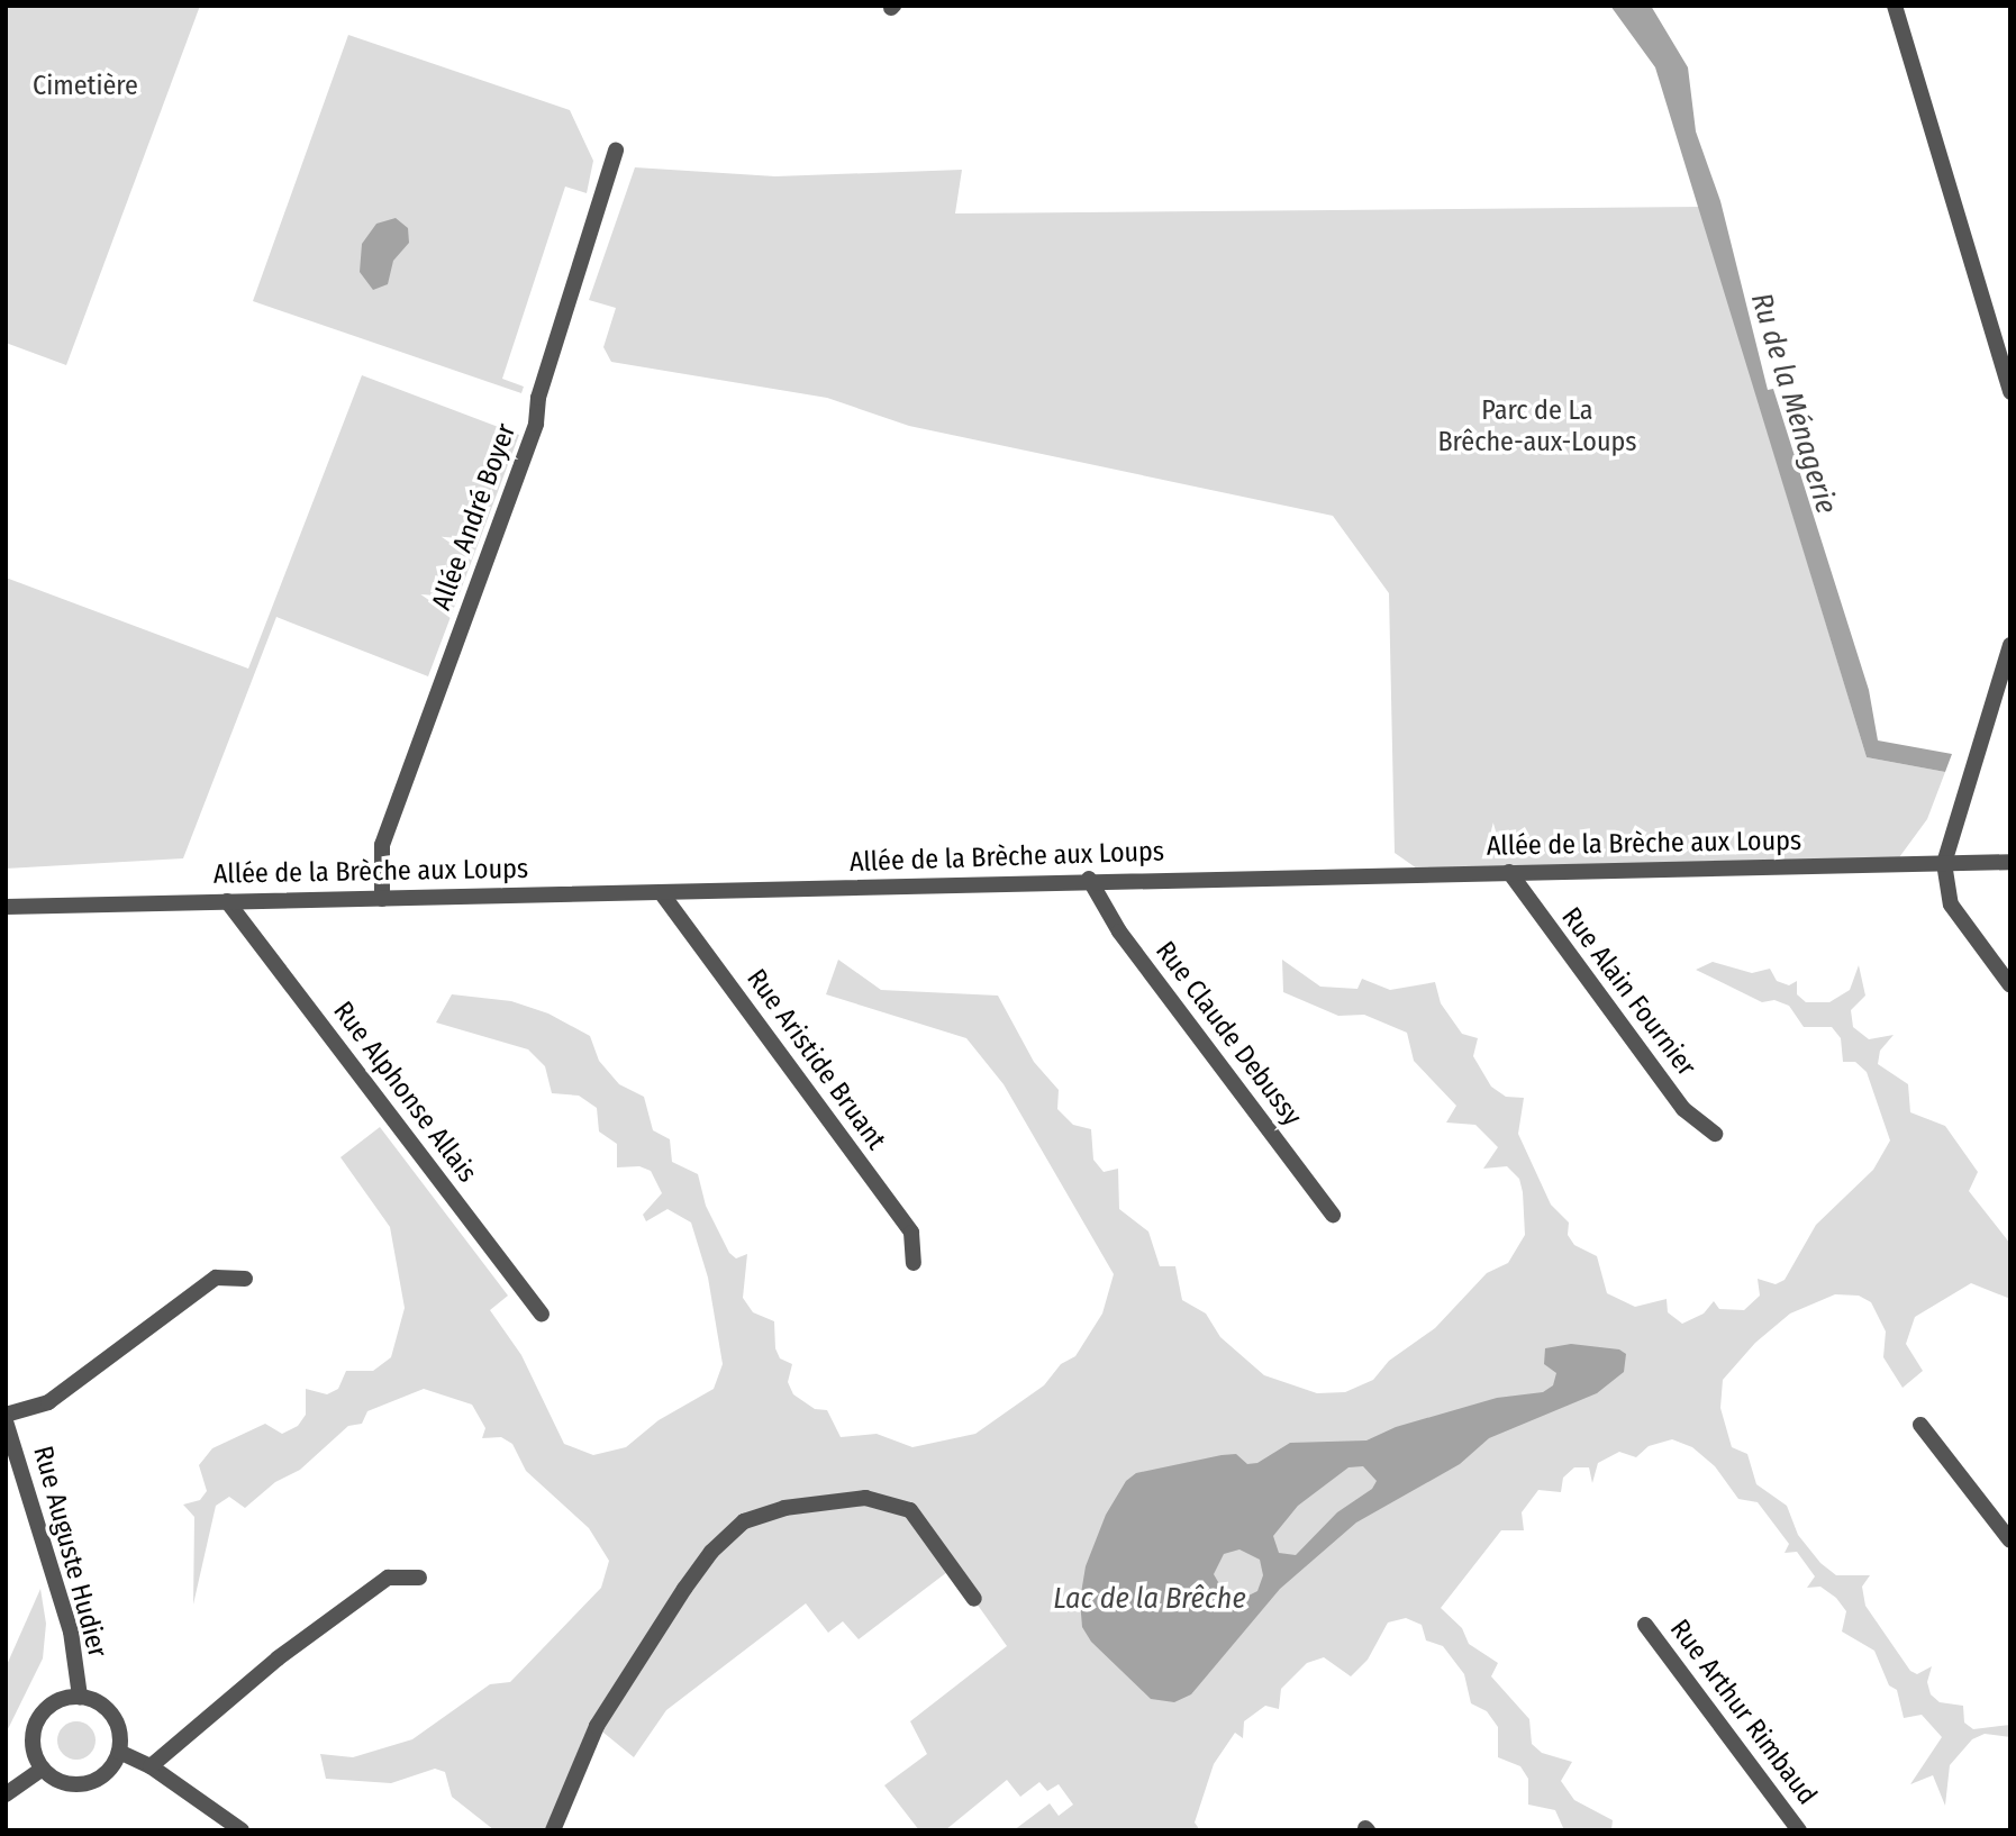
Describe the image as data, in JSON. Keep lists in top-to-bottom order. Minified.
{"streets":{"street":["Allée André Boyer","Allée de la Brèche aux Loups","Rue Alain Fournier","Rue Claude Debussy","Rue Aristide Bruant","Rue Alphonse Allais","Rue Auguste Hudier","Rue Arthur Rimbaud"]},"crossings":[["Allée André Boyer","Allée de la Brèche aux Loups"],["Allée de la Brèche aux Loups","Rue Alain Fournier"],["Allée de la Brèche aux Loups","Rue Claude Debussy"],["Allée de la Brèche aux Loups","Rue Aristide Bruant"],["Allée de la Brèche aux Loups","Rue Alphonse Allais"]],"water":["Ru de la Ménagerie","Lac de la Brêche"],"parks":["Cimetière","Parc de La Brêche-aux-Loups"]}
